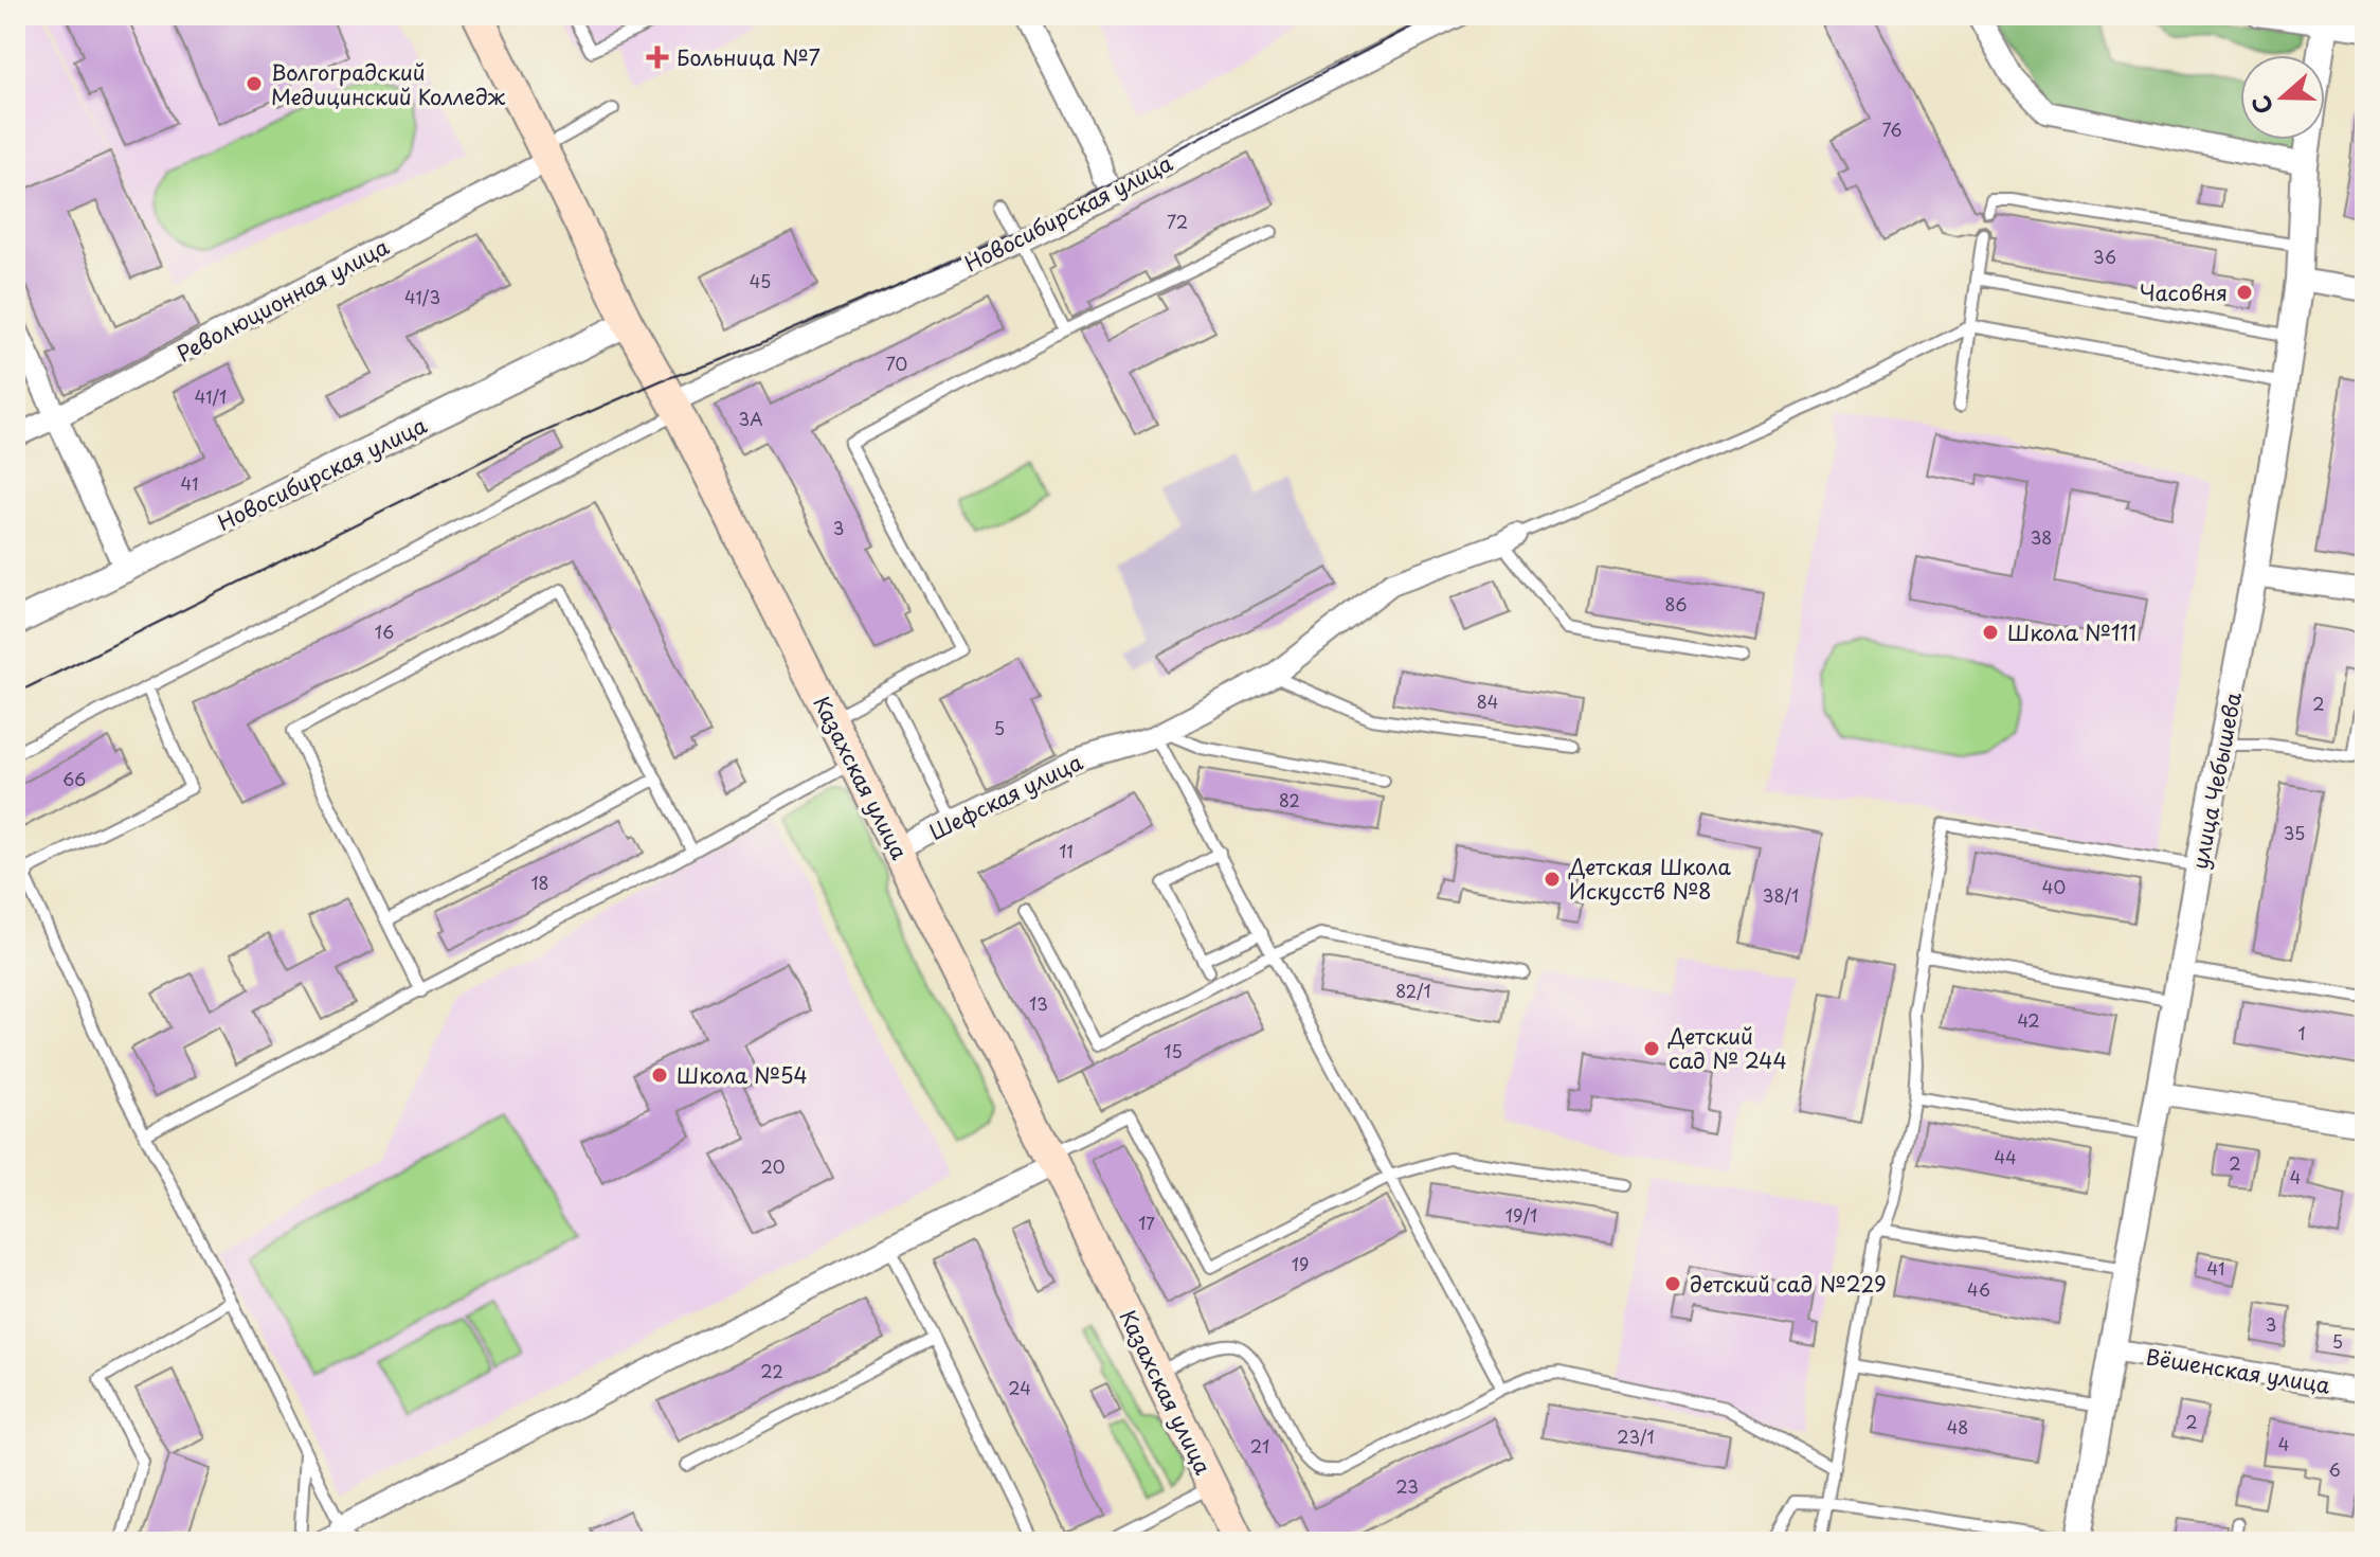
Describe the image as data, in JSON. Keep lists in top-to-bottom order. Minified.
{"streets":{"main road":["Казахская улица"],"street":["Новосибирская улица","Революционная улица","улица Чебышева","Шефская улица","Вёшенская улица"]},"crossings":[["Новосибирская улица","Казахская улица"],["Революционная улица","Казахская улица"],["Казахская улица","Шефская улица"],["улица Чебышева","Вёшенская улица"]],"places":{"health":["Больница №7"],"other":["Волгоградский Медицинский Колледж","Часовня","Школа №111","Детская Школа Искусств №8","Детский сад № 244","Школа №54","детский сад №229"]},"house_numbers":["76","72","36","45","41/3","70","41/1","3А","41","3","38","86","16","84","2","5","66","82","35","11","18","40","38/1","82/1","13","42","1","15","44","2","20","4","19/1","17","19","41","46","3","5","22","24","2","48","23/1","4","21","6","23"],"north":"left"}
